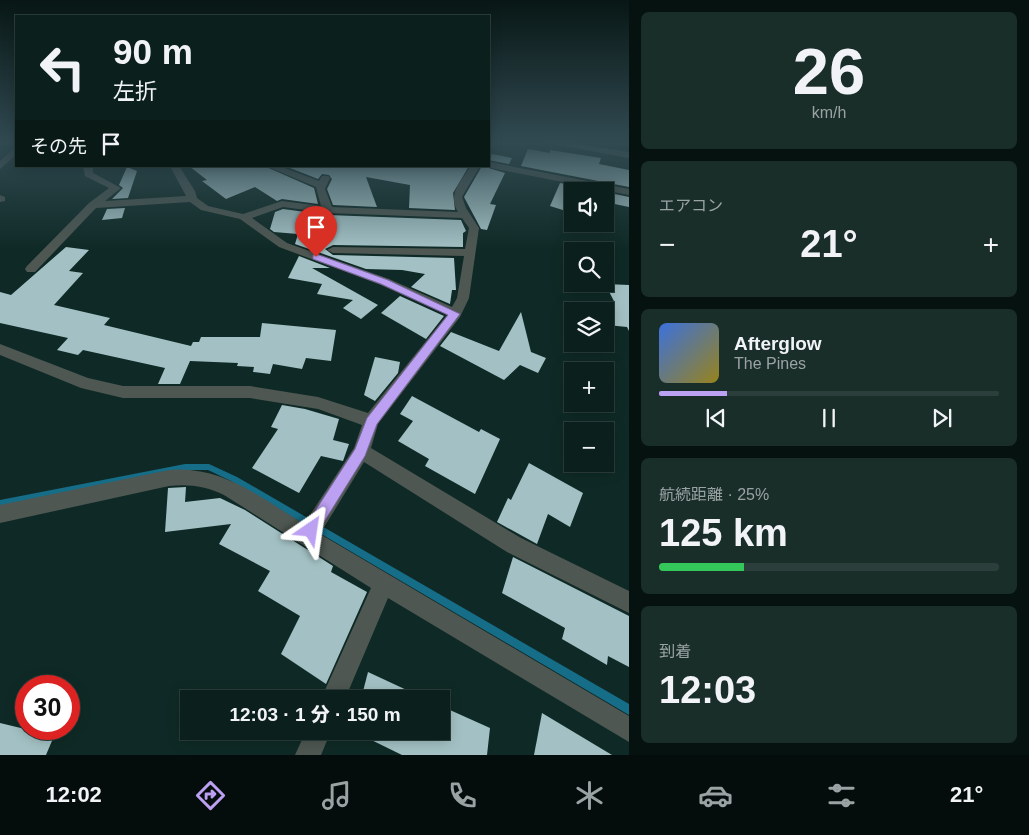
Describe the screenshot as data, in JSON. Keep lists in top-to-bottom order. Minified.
{"page":{"tile":[["26","km/h"],"エアコン",["航続距離 · 25%","125 km"],["到着","12:03"]],"turn":["90 m","左折"],"then":"その先","map_buttons":["+","−"],"heat":["−","21°","+"],"song":["Afterglow","The Pines"],"limit":"30","trip":"12:03 · 1 分 · 150 m","tabs":["12:02","21°"]}}
